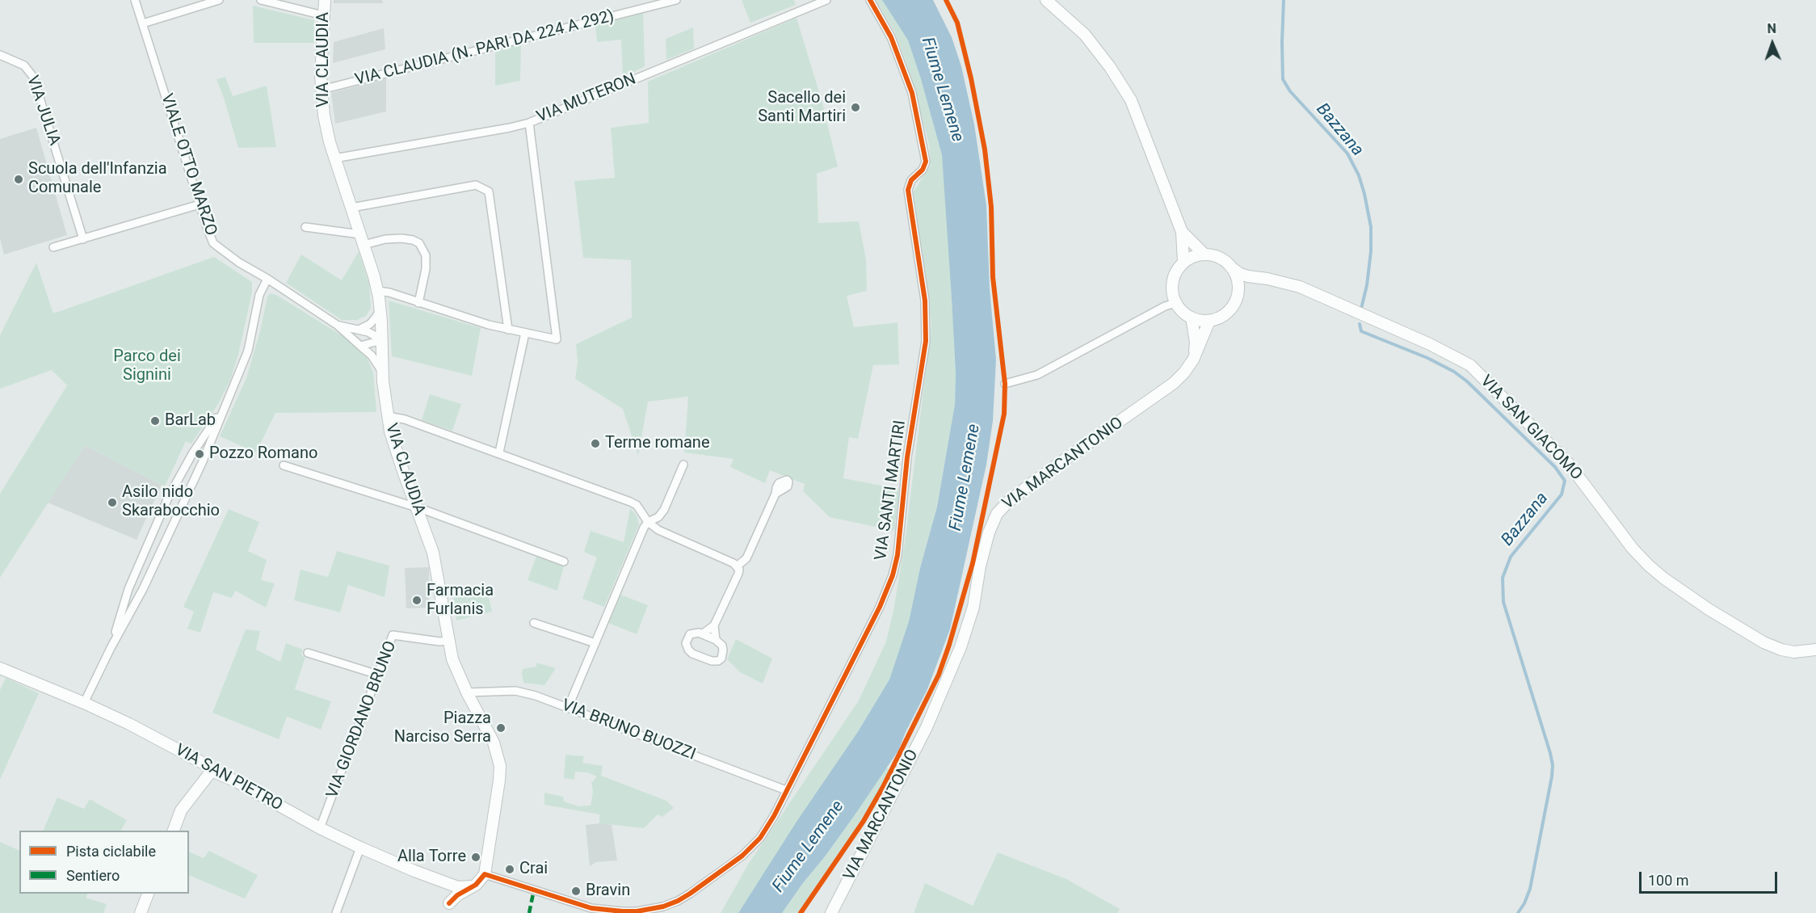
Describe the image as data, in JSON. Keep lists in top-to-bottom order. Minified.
{"streets":{"street":["VIA CLAUDIA (N. PARI DA 224 A 292)","VIA CLAUDIA","VIA MUTERON","VIA JULIA","VIALE OTTO MARZO","VIA SAN GIACOMO","VIA MARCANTONIO","VIA SANTI MARTIRI","VIA GIORDANO BRUNO","VIA BRUNO BUOZZI","VIA SAN PIETRO"]},"crossings":[["VIA CLAUDIA (N. PARI DA 224 A 292)","VIA CLAUDIA"],["VIA CLAUDIA","VIA MUTERON"],["VIA CLAUDIA","VIALE OTTO MARZO"],["VIA CLAUDIA","VIA SANTI MARTIRI"],["VIA CLAUDIA","VIA GIORDANO BRUNO"],["VIA CLAUDIA","VIA BRUNO BUOZZI"],["VIA SAN GIACOMO","VIA MARCANTONIO"],["VIA SANTI MARTIRI","VIA BRUNO BUOZZI"],["VIA GIORDANO BRUNO","VIA SAN PIETRO"]],"water":["Fiume Lemene","Bazzana"],"parks":["Parco dei Signini"],"places":["Sacello dei Santi Martiri","Scuola dell'Infanzia Comunale","BarLab","Terme romane","Pozzo Romano","Asilo nido Skarabocchio","Farmacia Furlanis","Piazza Narciso Serra","Alla Torre","Crai","Bravin"],"legend":["Pista ciclabile","Sentiero"],"scale_bar":"100 m","north":"top"}
